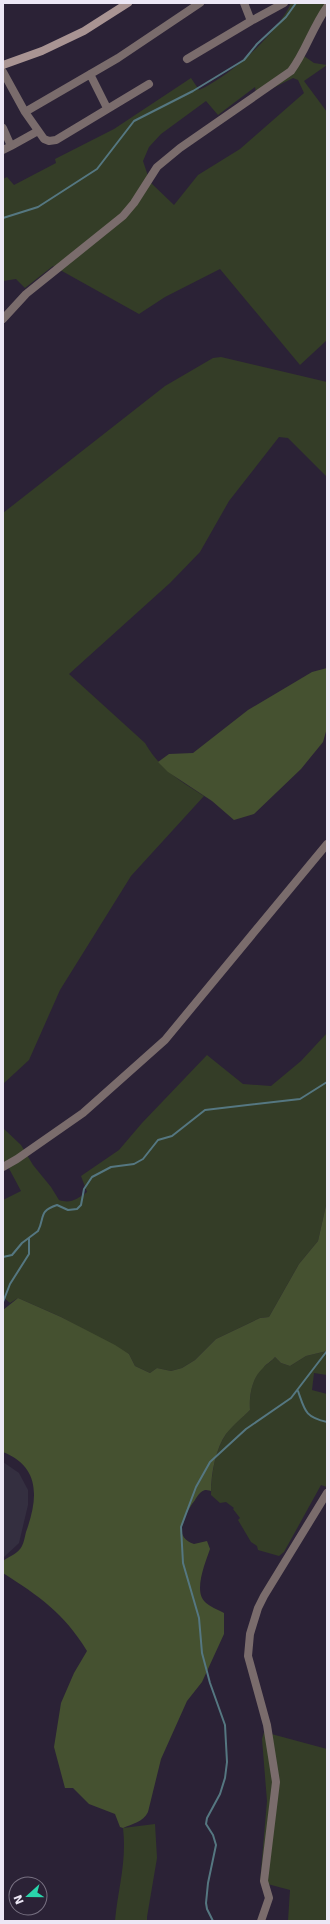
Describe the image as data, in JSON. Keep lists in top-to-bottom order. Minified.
{"north":"left"}
